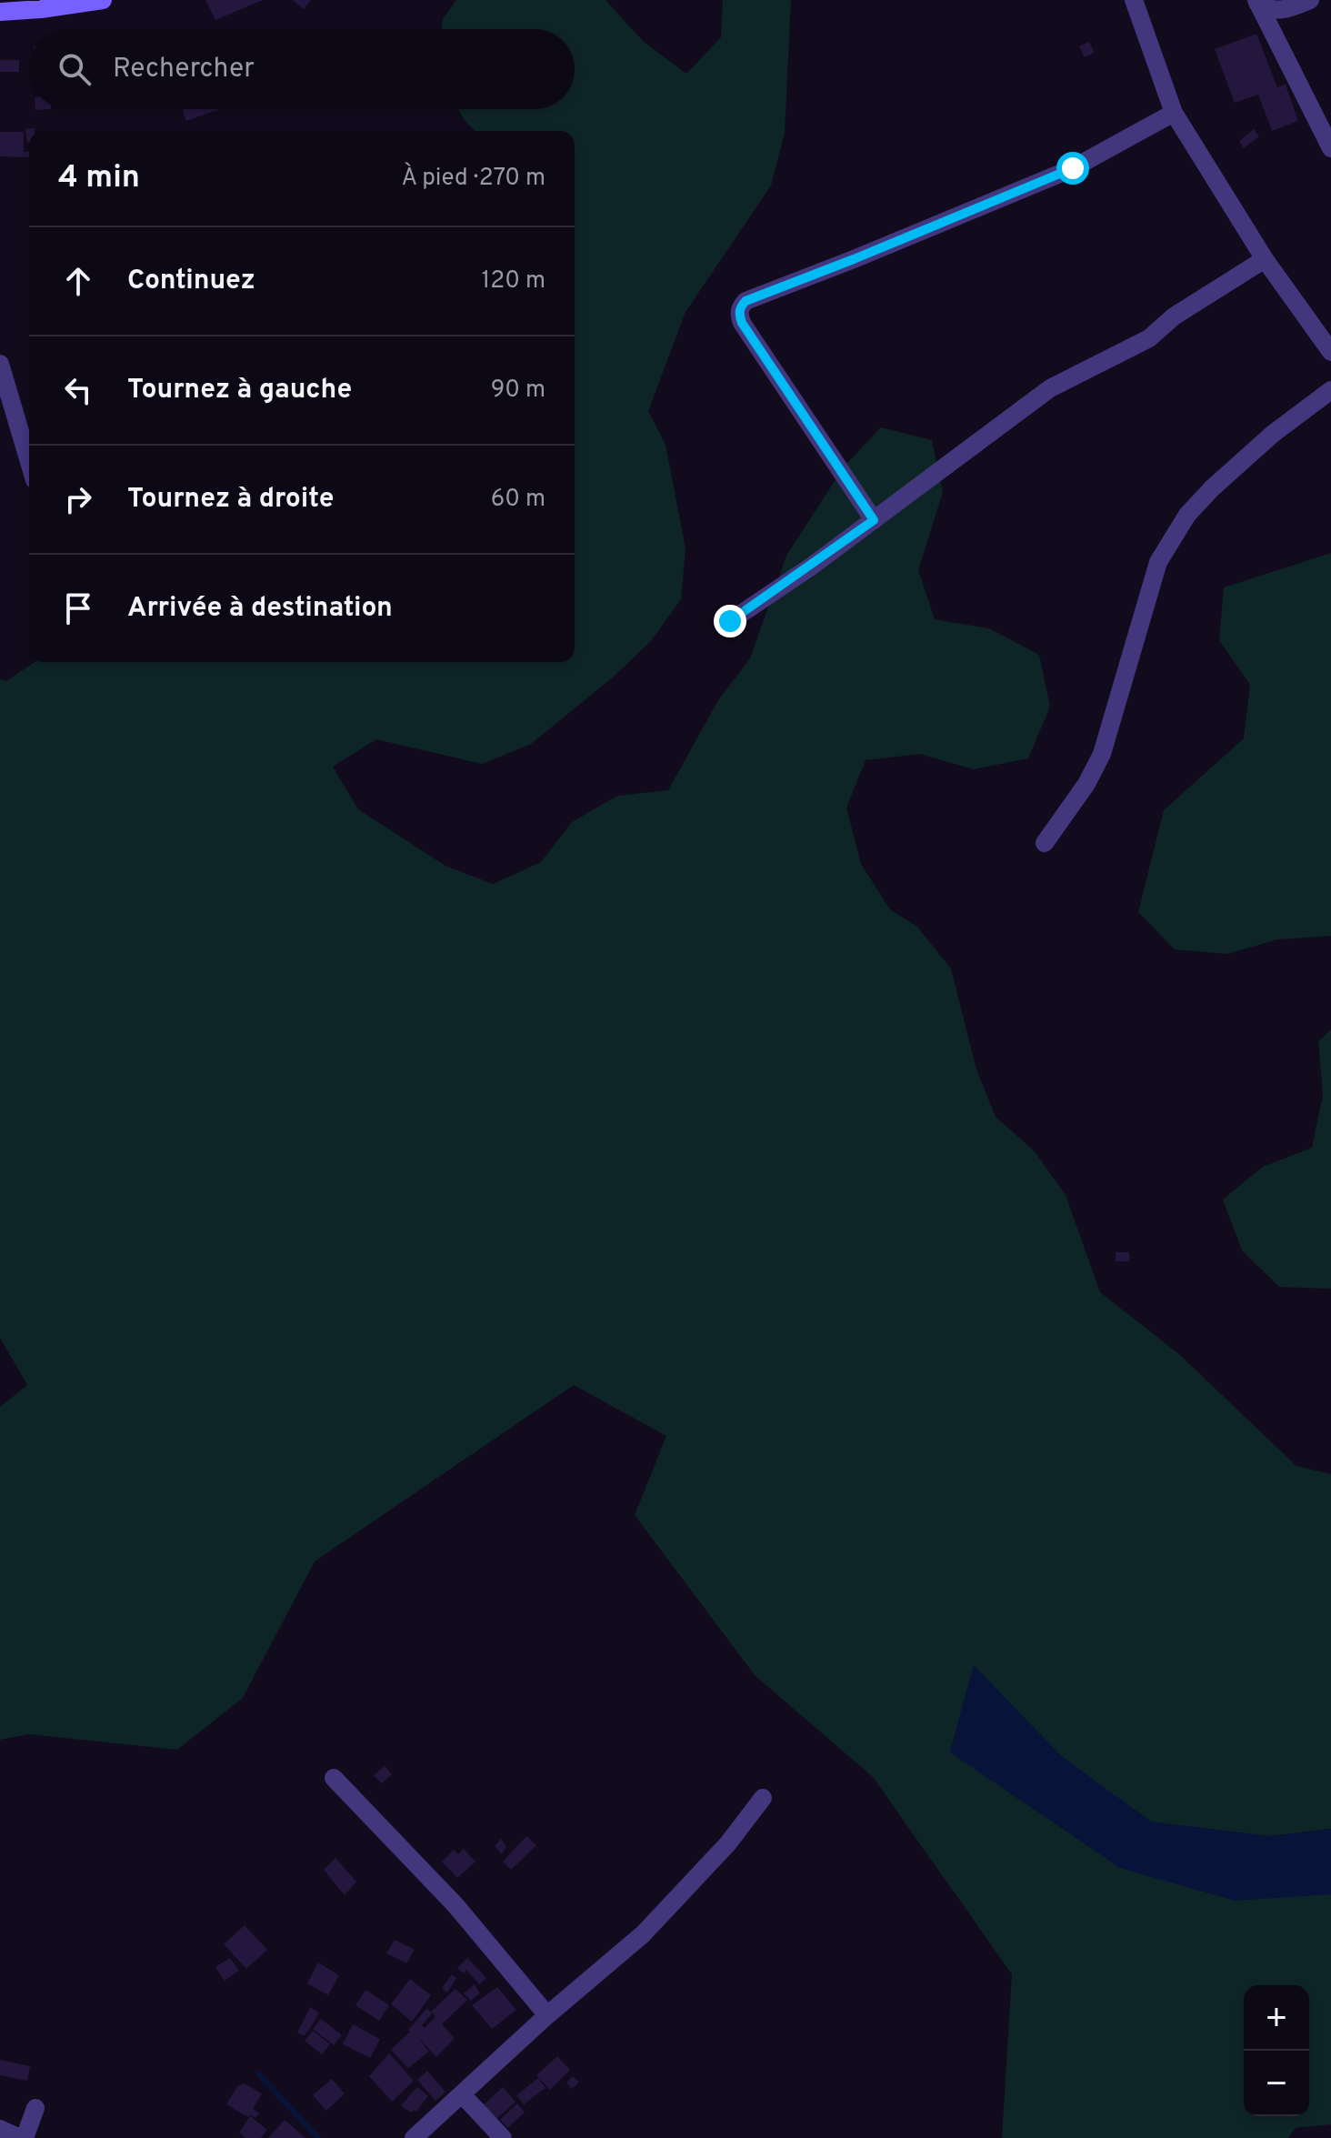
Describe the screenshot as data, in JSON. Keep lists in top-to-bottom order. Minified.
{"page":{"search":"Rechercher","heading":["4 min","À pied · 270 m"],"list":[["Continuez","120 m"],["Tournez à gauche","90 m"],["Tournez à droite","60 m"],"Arrivée à destination"],"map_buttons":["+","−"]}}
